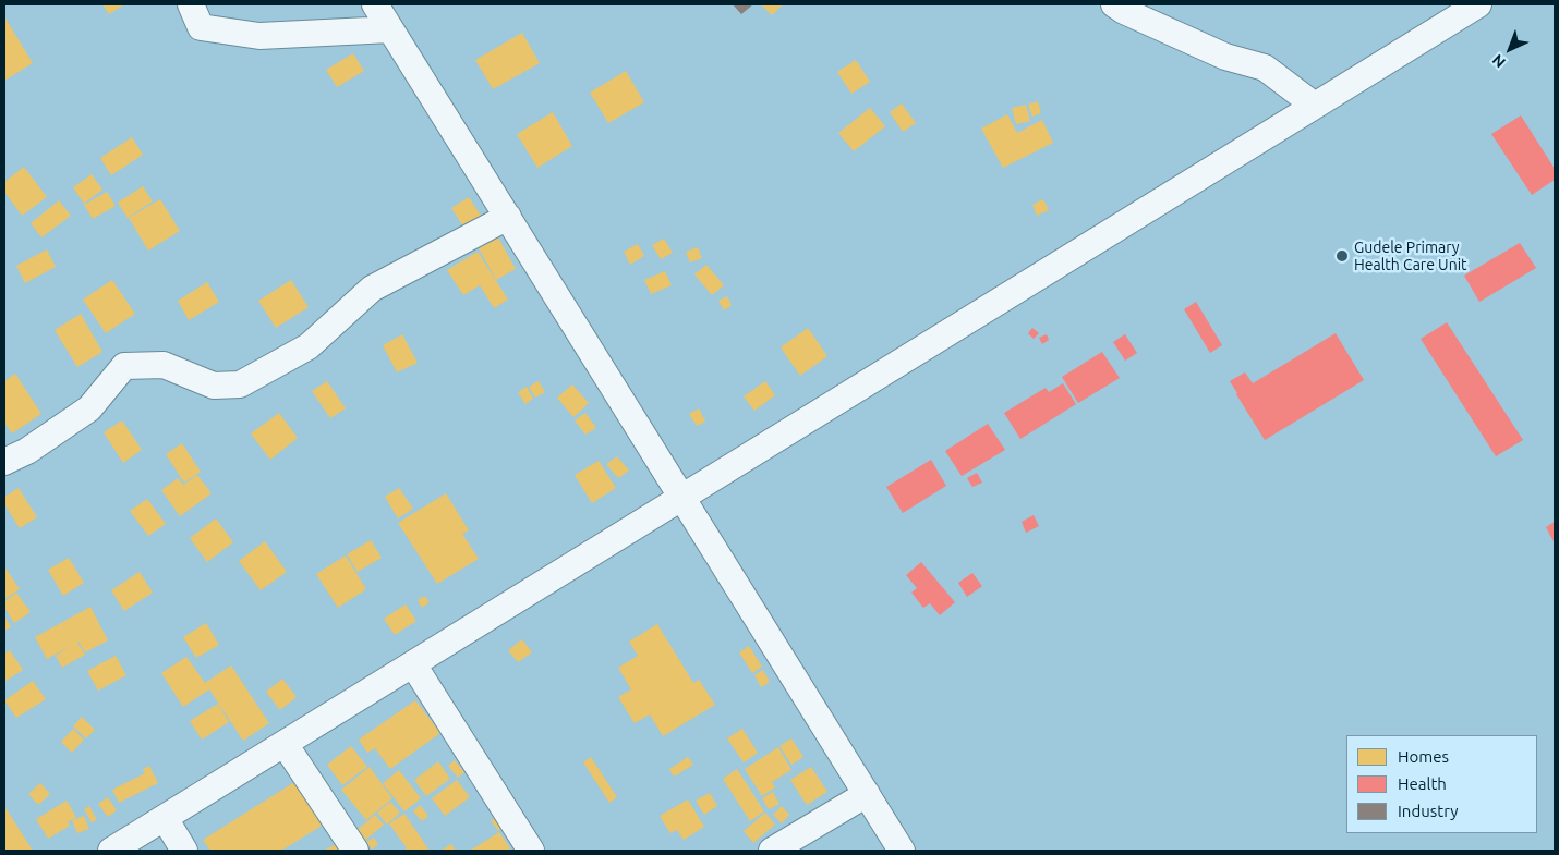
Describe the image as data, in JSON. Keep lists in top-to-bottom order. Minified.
{"places":["Gudele Primary Health Care Unit"],"legend":["Homes","Health","Industry"],"north":"bottom left"}
